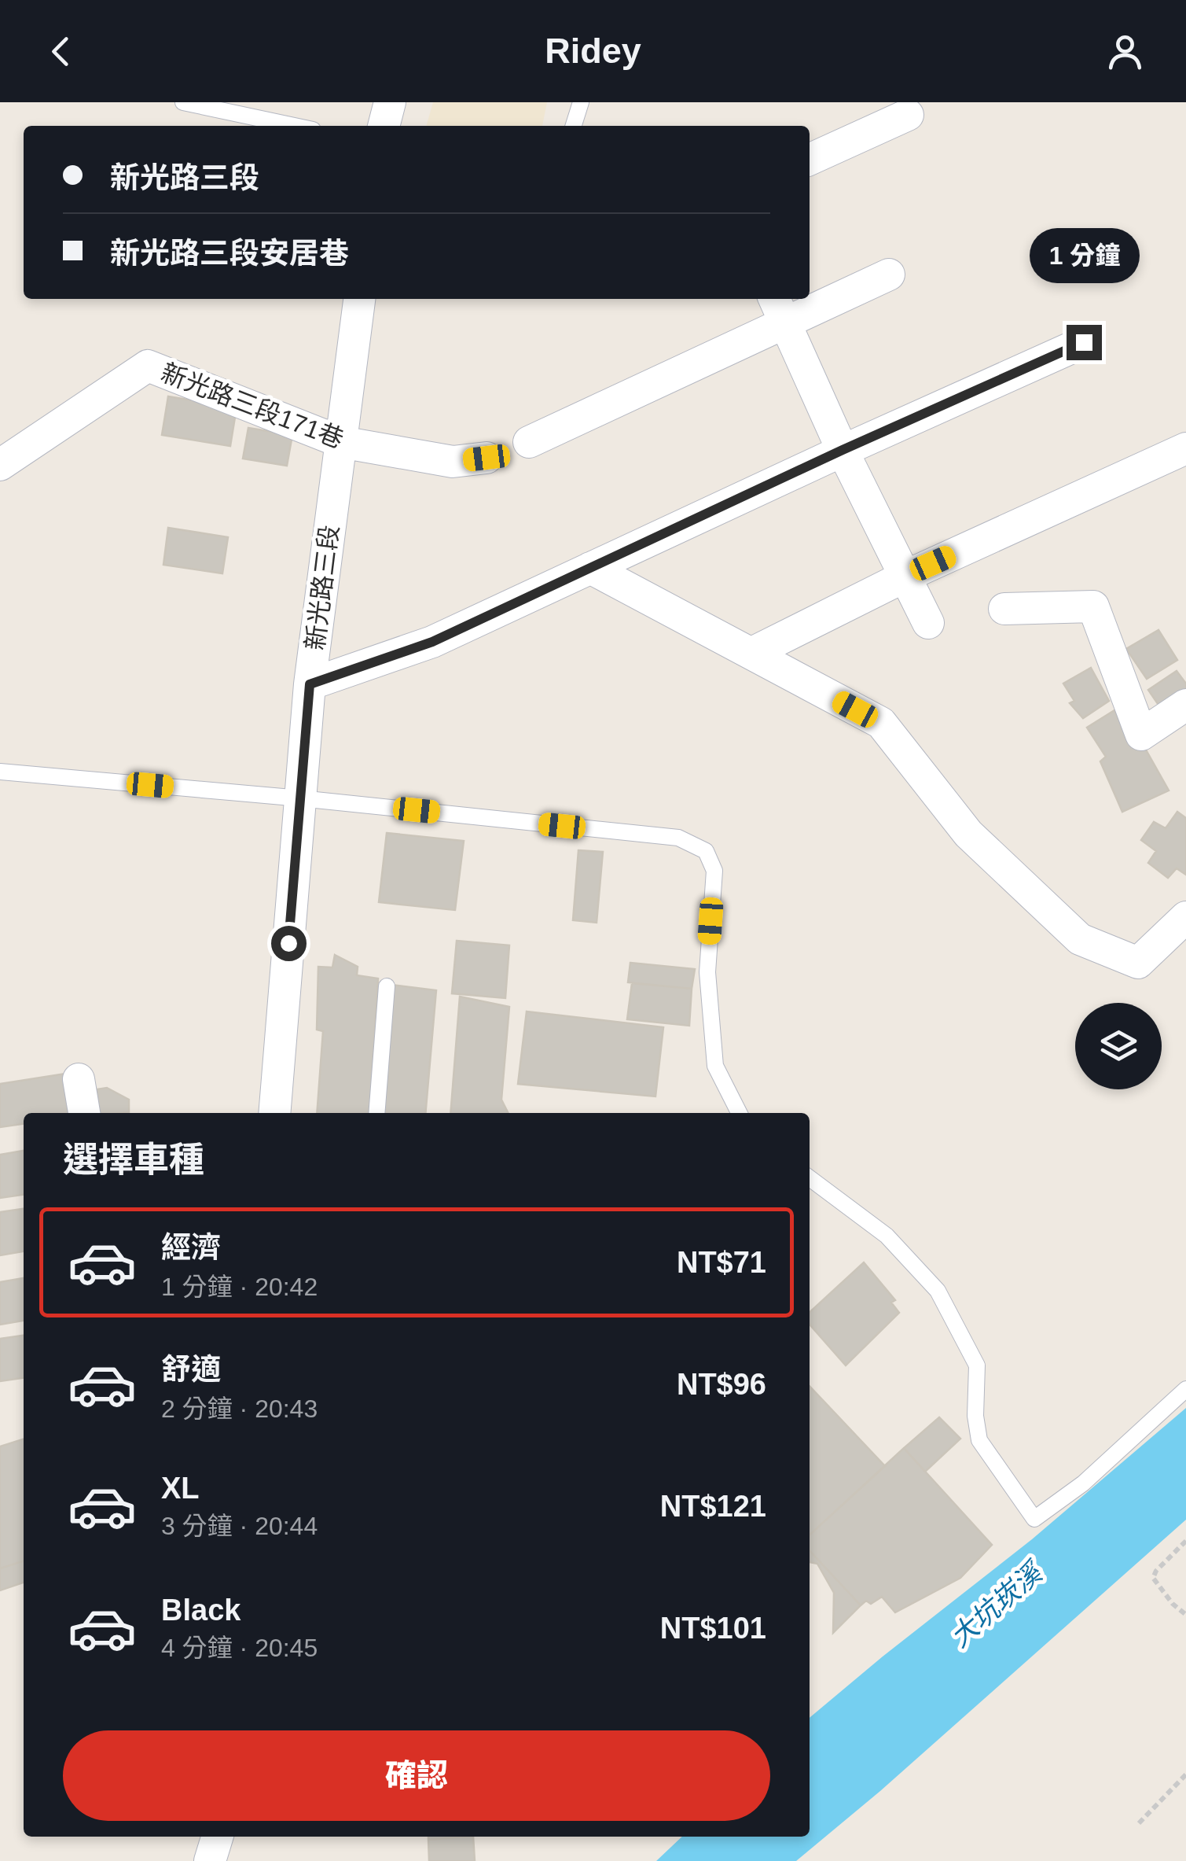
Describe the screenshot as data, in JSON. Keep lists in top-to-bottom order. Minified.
{"streets":{"street":["新光路三段171巷","新光路三段"]},"crossings":[["新光路三段171巷","新光路三段"]],"water":["大坑崁溪"],"page":{"header":"Ridey","banner":["新光路三段","新光路三段安居巷"],"bubble":"1 分鐘","heading":"選擇車種","list":[{"name":"經濟","note":"1 分鐘 · 20:42","value":"NT$71"},{"name":"舒適","note":"2 分鐘 · 20:43","value":"NT$96"},{"name":"XL","note":"3 分鐘 · 20:44","value":"NT$121"},{"name":"Black","note":"4 分鐘 · 20:45","value":"NT$101"}],"buttons":"確認"}}
